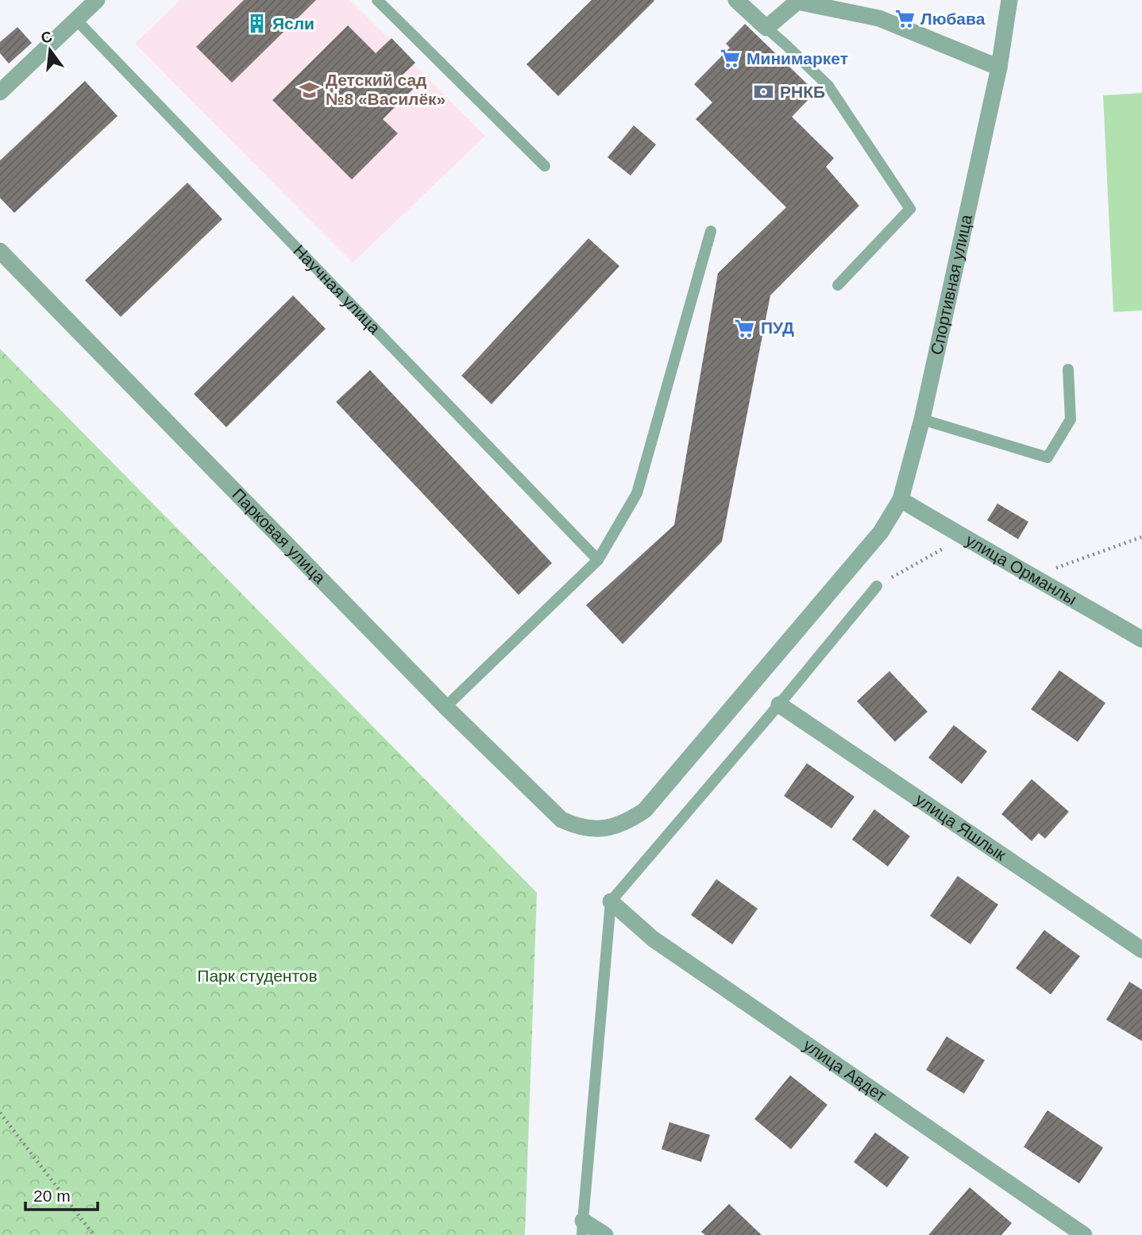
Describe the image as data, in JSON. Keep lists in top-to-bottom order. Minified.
{"streets":{"street":["Спортивная улица","Парковая улица","улица Орманлы","улица Яшлык","улица Авдет"],"lane":["Научная улица"]},"crossings":[["Спортивная улица","Парковая улица"],["Спортивная улица","улица Орманлы"]],"parks":["Парк студентов"],"places":{"supermarket":["Любава","Минимаркет","ПУД"],"building":["Ясли"],"school or university":["Детский сад №8 «Василёк»"],"bank":["РНКБ"]},"scale_bar":"20 m","north":"top"}
